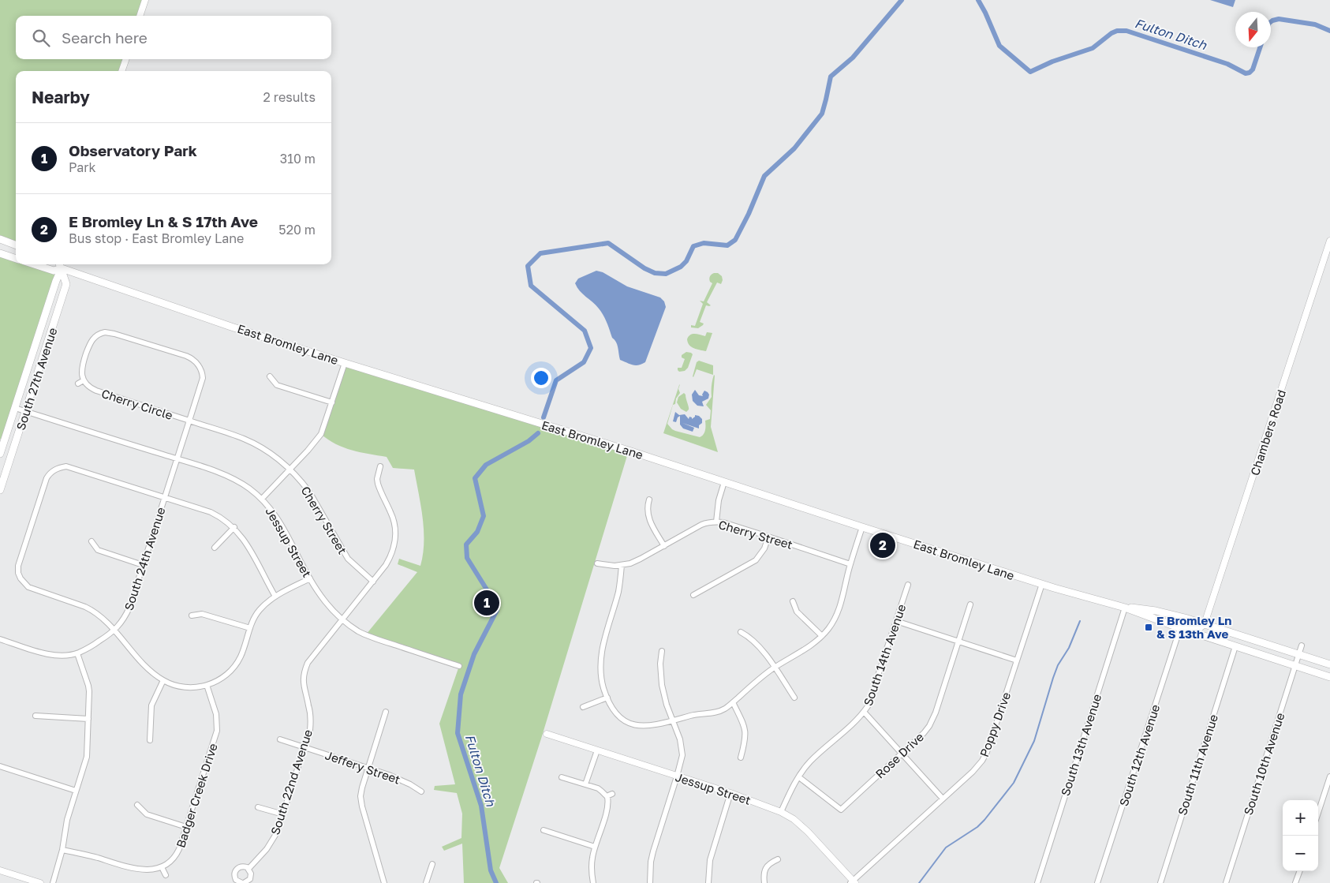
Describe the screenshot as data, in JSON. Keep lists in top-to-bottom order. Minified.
{"streets":{"main road":["East Bromley Lane","South 27th Avenue"],"street":["Cherry Circle","Chambers Road","Cherry Street","Jessup Street","South 24th Avenue","South 14th Avenue","Poppy Drive","South 13th Avenue","Rose Drive","South 12th Avenue","South 10th Avenue","South 11th Avenue","Jeffery Street","South 22nd Avenue","Badger Creek Drive"]},"crossings":[["East Bromley Lane","Chambers Road"],["East Bromley Lane","Poppy Drive"],["East Bromley Lane","South 13th Avenue"],["East Bromley Lane","South 12th Avenue"],["East Bromley Lane","South 10th Avenue"],["East Bromley Lane","South 11th Avenue"],["South 27th Avenue","Jessup Street"],["Cherry Circle","Cherry Street"],["Cherry Circle","South 24th Avenue"],["Cherry Street","South 24th Avenue"],["Cherry Street","South 22nd Avenue"],["Jessup Street","South 24th Avenue"],["Jessup Street","South 14th Avenue"],["Jessup Street","Poppy Drive"],["Jessup Street","South 22nd Avenue"],["South 14th Avenue","Rose Drive"],["Jeffery Street","South 22nd Avenue"]],"water":["Fulton Ditch"],"places":{"transit":["E Bromley Ln & S 13th Ave"]},"north":"bottom","page":{"search":"Search here","heading":["Nearby","2 results"],"list":[{"mark":"1","name":"Observatory Park","note":"Park","value":"310 m"},{"mark":"2","name":"E Bromley Ln & S 17th Ave","note":"Bus stop · East Bromley Lane","value":"520 m"}],"pins":["2","1"],"map_buttons":["+","−"]}}
